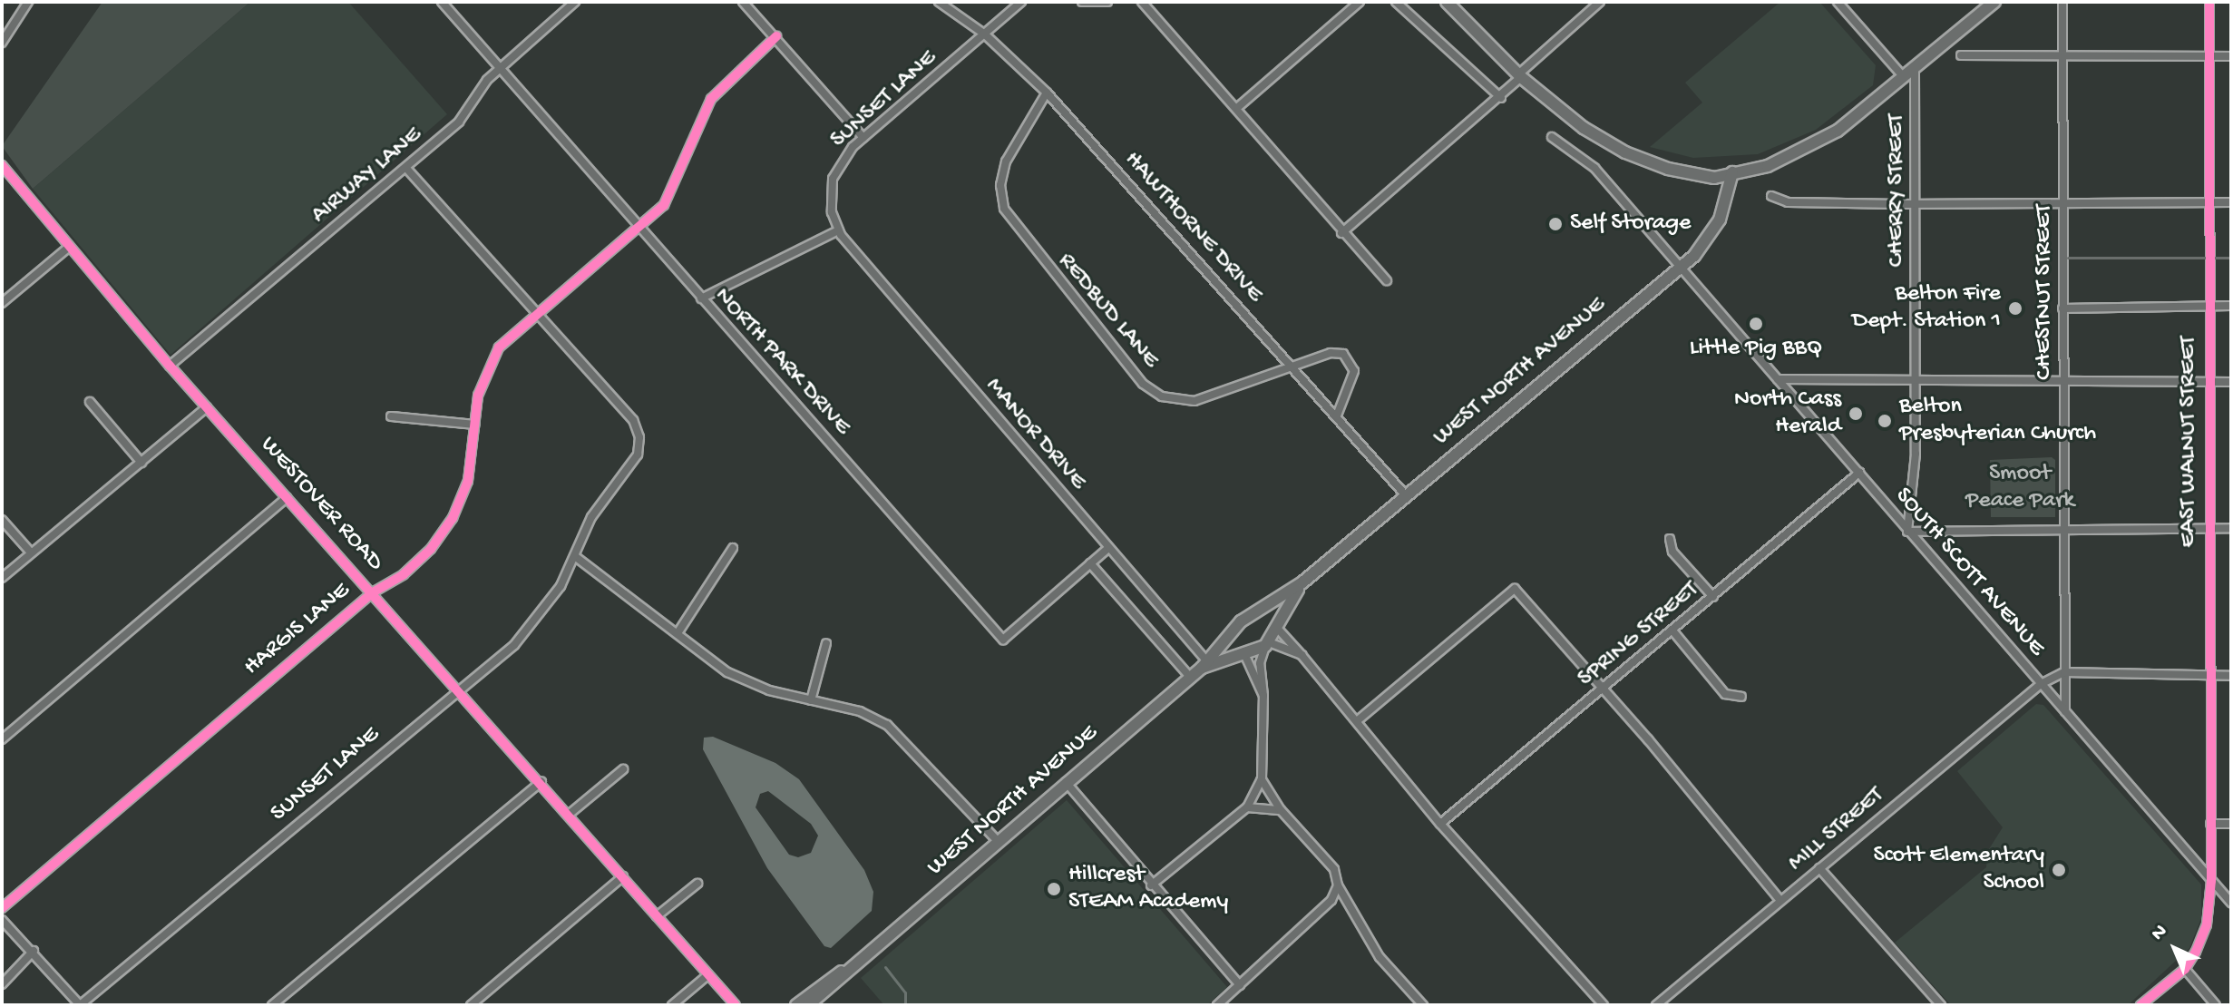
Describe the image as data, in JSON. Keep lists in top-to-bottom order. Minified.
{"streets":{"main road":["WEST NORTH AVENUE"],"street":["SUNSET LANE","AIRWAY LANE","CHERRY STREET","HAWTHORNE DRIVE","CHESTNUT STREET","REDBUD LANE","NORTH PARK DRIVE","MANOR DRIVE","EAST WALNUT STREET","WESTOVER ROAD","SOUTH SCOTT AVENUE","HARGIS LANE","SPRING STREET","MILL STREET"]},"crossings":[["SUNSET LANE","AIRWAY LANE"],["SUNSET LANE","HAWTHORNE DRIVE"],["SUNSET LANE","MANOR DRIVE"],["SUNSET LANE","WESTOVER ROAD"],["SUNSET LANE","HARGIS LANE"],["AIRWAY LANE","NORTH PARK DRIVE"],["AIRWAY LANE","WESTOVER ROAD"],["CHERRY STREET","SOUTH SCOTT AVENUE"],["HAWTHORNE DRIVE","REDBUD LANE"],["HAWTHORNE DRIVE","WEST NORTH AVENUE"],["CHESTNUT STREET","SOUTH SCOTT AVENUE"],["CHESTNUT STREET","MILL STREET"],["NORTH PARK DRIVE","MANOR DRIVE"],["NORTH PARK DRIVE","HARGIS LANE"],["WEST NORTH AVENUE","MANOR DRIVE"],["WEST NORTH AVENUE","SOUTH SCOTT AVENUE"],["EAST WALNUT STREET","SOUTH SCOTT AVENUE"],["WESTOVER ROAD","HARGIS LANE"],["SOUTH SCOTT AVENUE","SPRING STREET"],["SOUTH SCOTT AVENUE","MILL STREET"]],"parks":["Smoot Peace Park"],"places":["Self Storage","Belton Fire Dept. Station 1","Little Pig BBQ","North Cass Herald","Belton Presbyterian Church","Scott Elementary School","Hillcrest STEAM Academy"],"north":"top left"}
